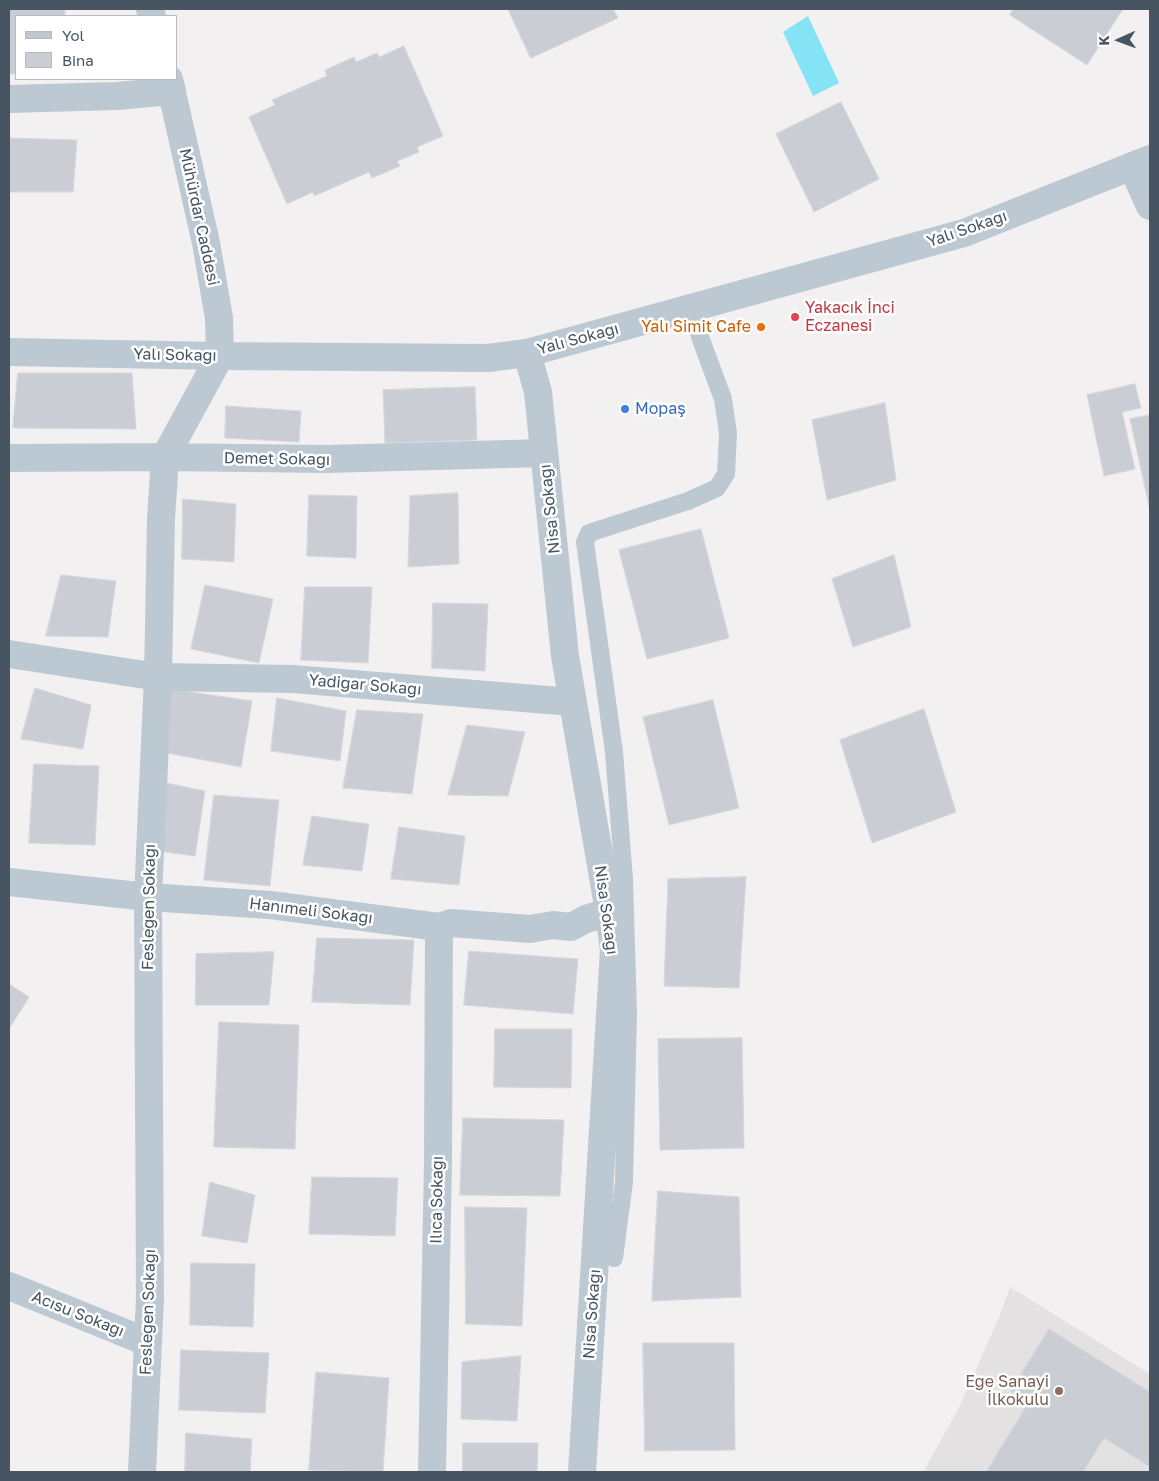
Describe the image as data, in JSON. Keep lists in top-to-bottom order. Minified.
{"streets":{"street":["Mühürdar Caddesi","Yalı Sokağı","Demet Sokağı","Nisa Sokağı","Yadigar Sokağı","Fesleğen Sokağı","Hanımeli Sokağı","Ilıca Sokağı","Acısu Sokağı"]},"crossings":[["Mühürdar Caddesi","Yalı Sokağı"],["Mühürdar Caddesi","Fesleğen Sokağı"],["Yalı Sokağı","Nisa Sokağı"],["Yalı Sokağı","Fesleğen Sokağı"],["Demet Sokağı","Nisa Sokağı"],["Demet Sokağı","Fesleğen Sokağı"],["Nisa Sokağı","Yadigar Sokağı"],["Nisa Sokağı","Hanımeli Sokağı"],["Yadigar Sokağı","Fesleğen Sokağı"],["Fesleğen Sokağı","Hanımeli Sokağı"],["Fesleğen Sokağı","Acısu Sokağı"],["Hanımeli Sokağı","Ilıca Sokağı"]],"places":["Yakacık İnci Eczanesi","Yalı Simit Cafe","Mopaş","Eğe Sanayi İlkokulu"],"legend":["Yol","Bina"],"north":"left"}
